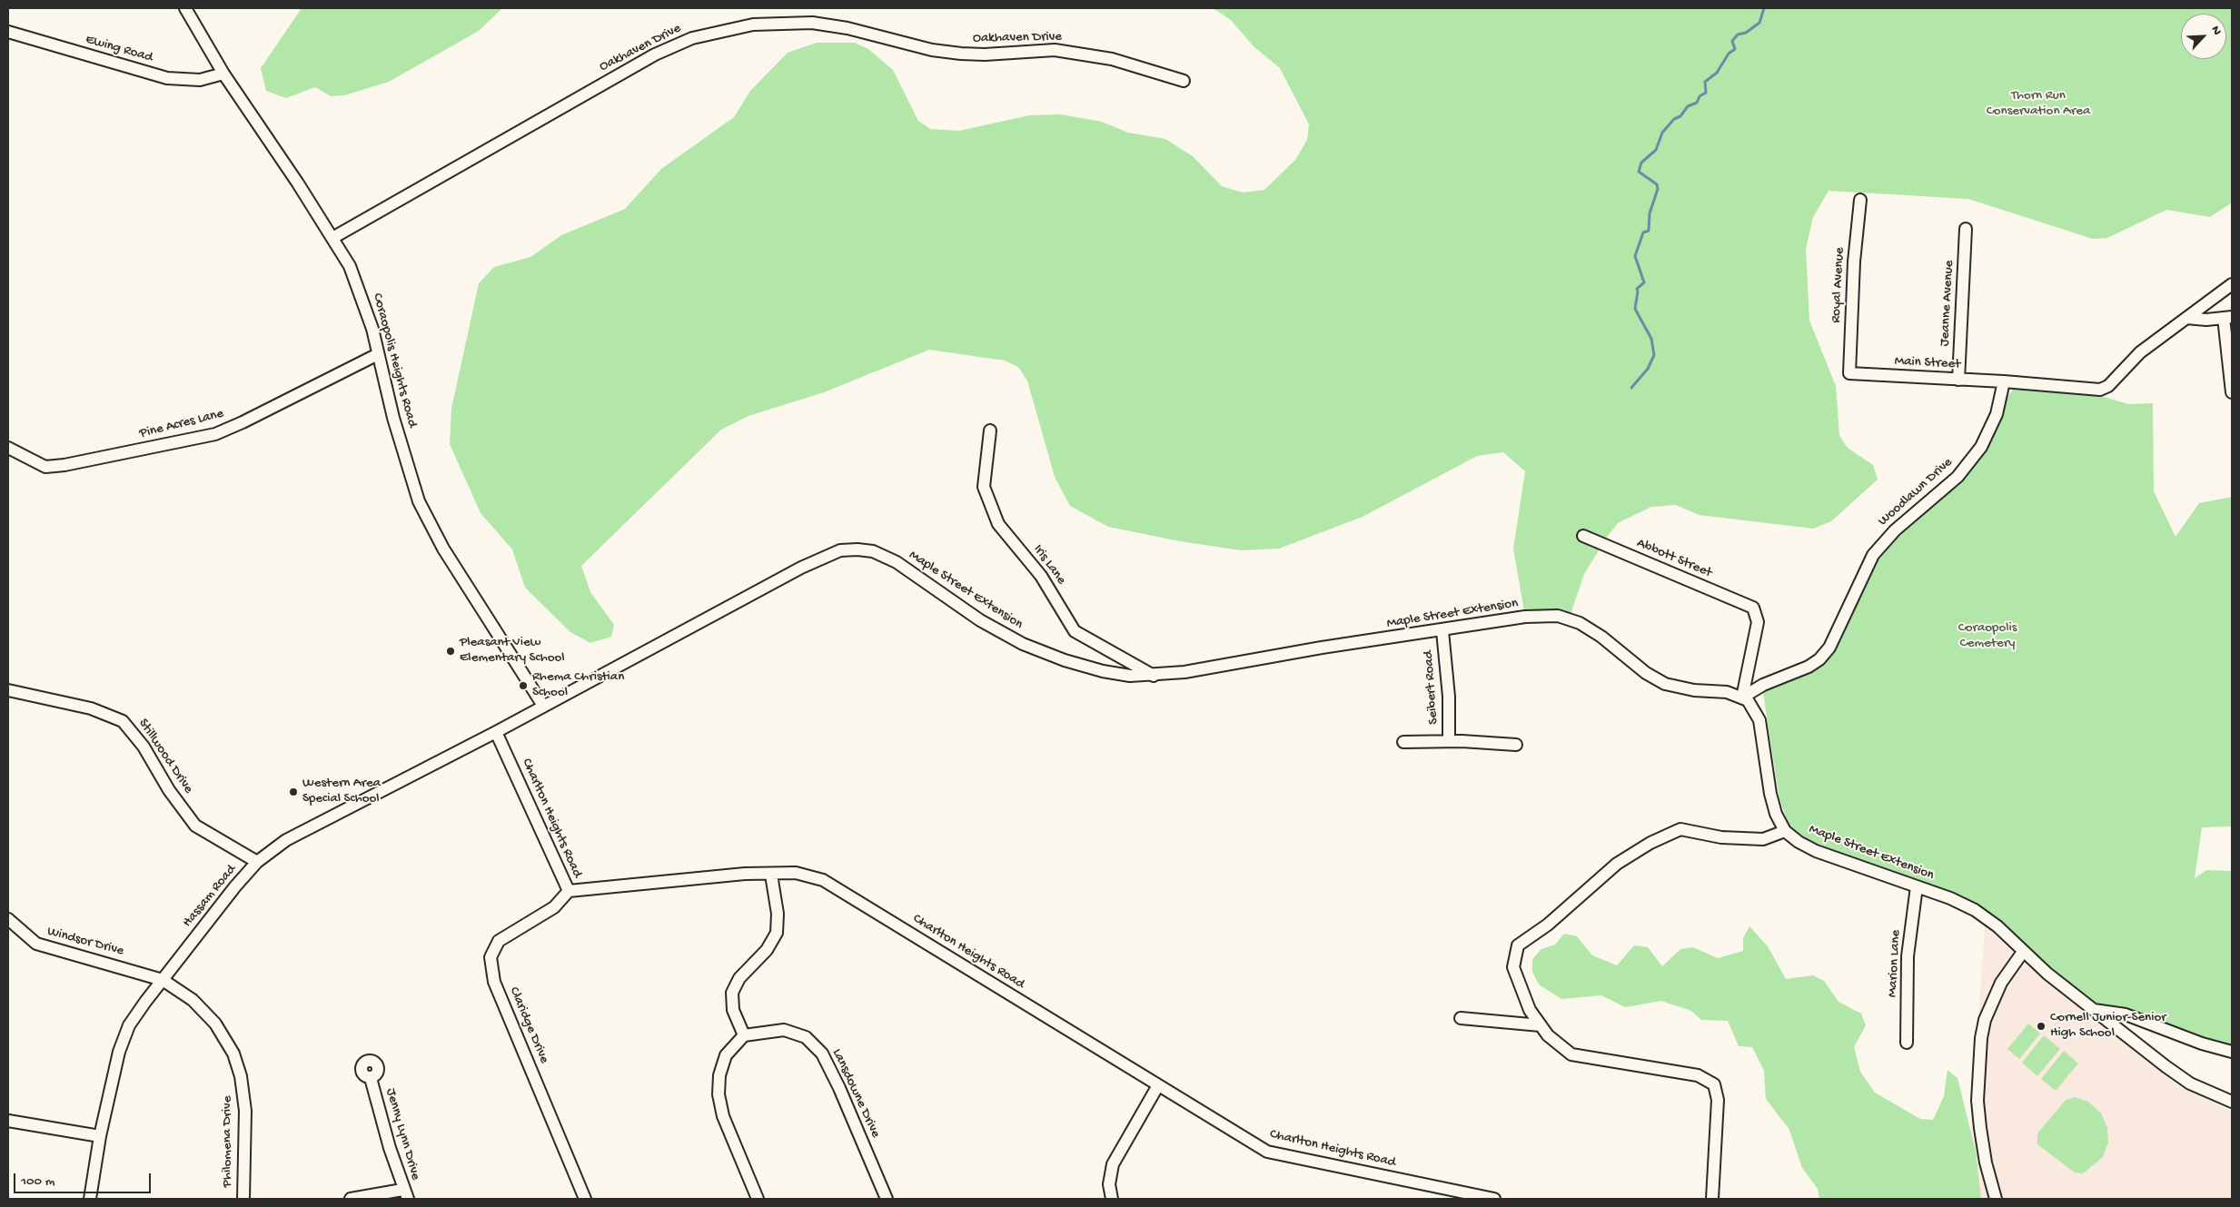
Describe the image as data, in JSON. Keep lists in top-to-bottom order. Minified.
{"streets":{"street":["Oakhaven Drive","Ewing Road","Royal Avenue","Jeanne Avenue","Coraopolis Heights Road","Main Street","Pine Acres Lane","Woodlawn Drive","Abbott Street","Iris Lane","Maple Street Extension","Seibert Road","Stillwood Drive","Charlton Heights Road","Hassam Road","Windsor Drive","Marion Lane","Claridge Drive","Lansdowne Drive","Jenny Lynn Drive","Philomena Drive"]},"crossings":[["Oakhaven Drive","Coraopolis Heights Road"],["Ewing Road","Coraopolis Heights Road"],["Royal Avenue","Main Street"],["Jeanne Avenue","Main Street"],["Coraopolis Heights Road","Pine Acres Lane"],["Coraopolis Heights Road","Maple Street Extension"],["Main Street","Woodlawn Drive"],["Woodlawn Drive","Abbott Street"],["Woodlawn Drive","Maple Street Extension"],["Abbott Street","Maple Street Extension"],["Iris Lane","Maple Street Extension"],["Maple Street Extension","Seibert Road"],["Maple Street Extension","Charlton Heights Road"],["Maple Street Extension","Hassam Road"],["Maple Street Extension","Marion Lane"],["Stillwood Drive","Hassam Road"],["Charlton Heights Road","Hassam Road"],["Charlton Heights Road","Claridge Drive"],["Hassam Road","Windsor Drive"],["Hassam Road","Philomena Drive"],["Windsor Drive","Philomena Drive"]],"parks":["Thorn Run Conservation Area","Coraopolis Cemetery"],"places":["Pleasant View Elementary School","Rhema Christian School","Western Area Special School","Cornell Junior-Senior High School"],"scale_bar":"100 m","north":"top right"}
